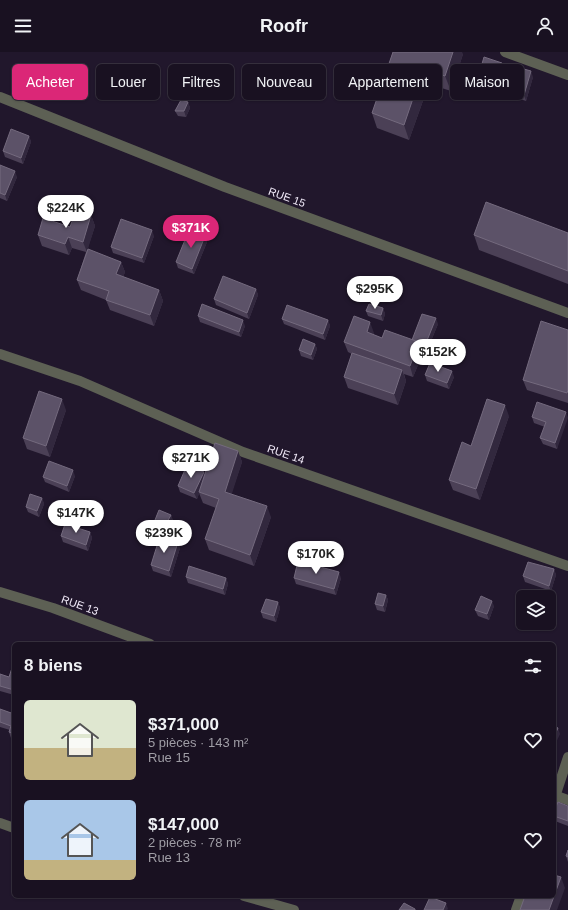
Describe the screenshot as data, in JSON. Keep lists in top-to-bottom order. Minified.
{"streets":{"street":["RUE 15","RUE 14","RUE 13"]},"page":{"header":"Roofr","chip":["Acheter","Louer","Filtres","Nouveau","Appartement","Maison"],"price":["$224K","$371K","$295K","$152K","$271K","$147K","$239K","$170K"],"heading":"8 biens","list":[{"name":"$371,000","note":"5 pièces · 143 m² · Rue 15"},{"name":"$147,000","note":"2 pièces · 78 m² · Rue 13"}]}}
